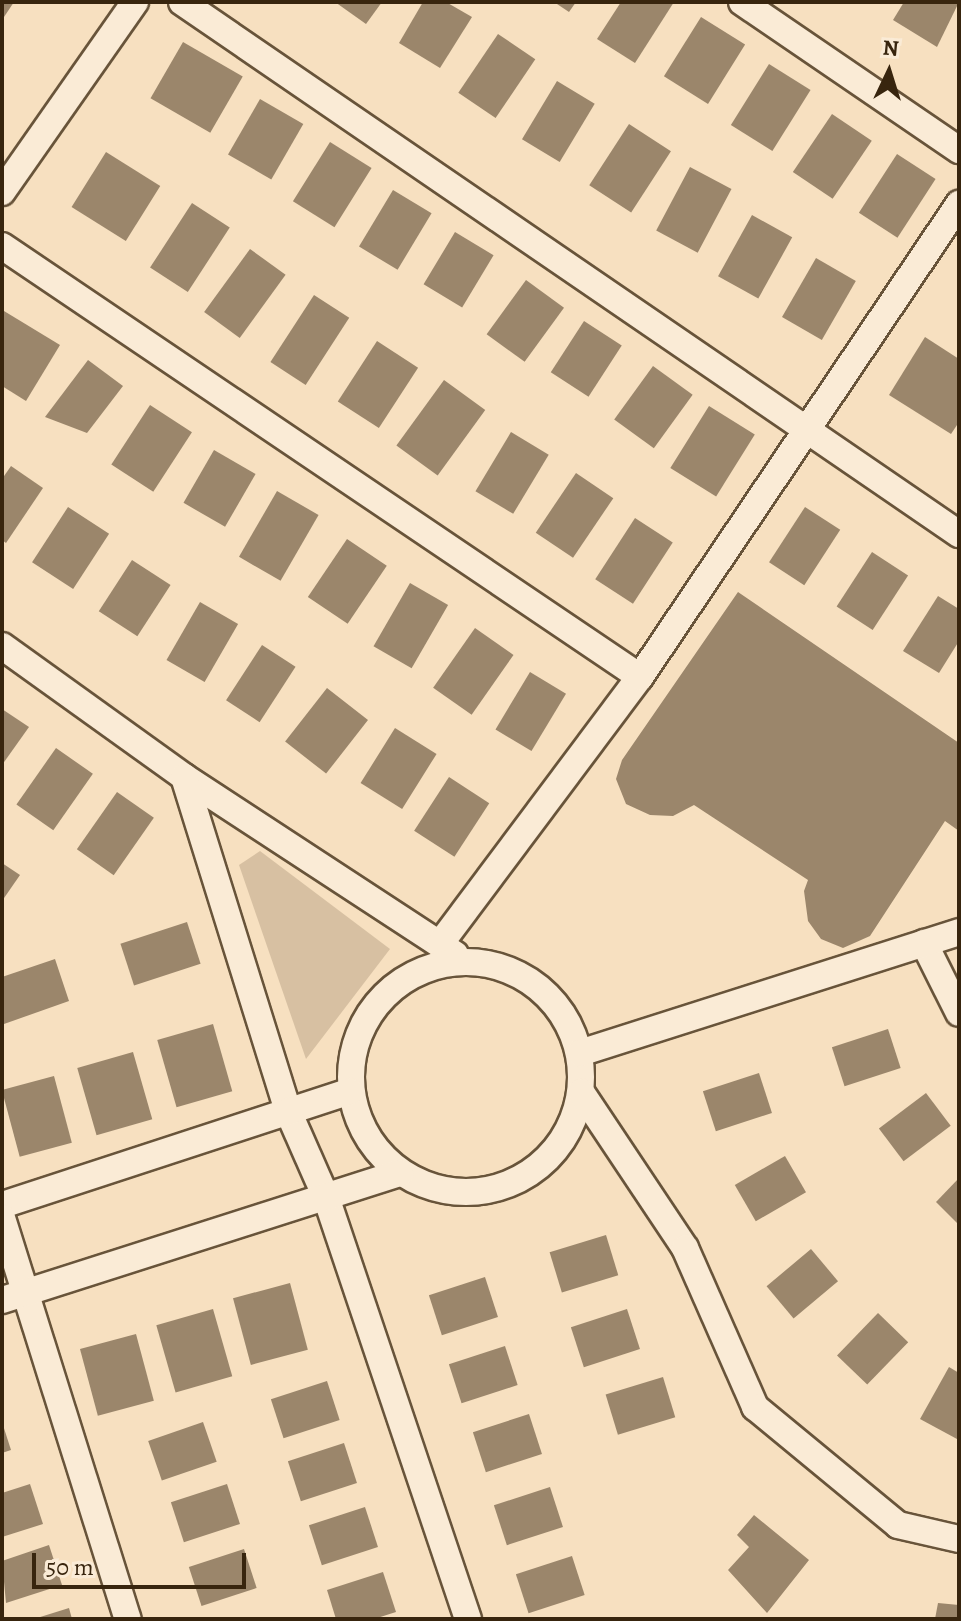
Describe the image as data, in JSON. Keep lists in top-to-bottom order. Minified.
{"scale_bar":"50 m","north":"top"}
